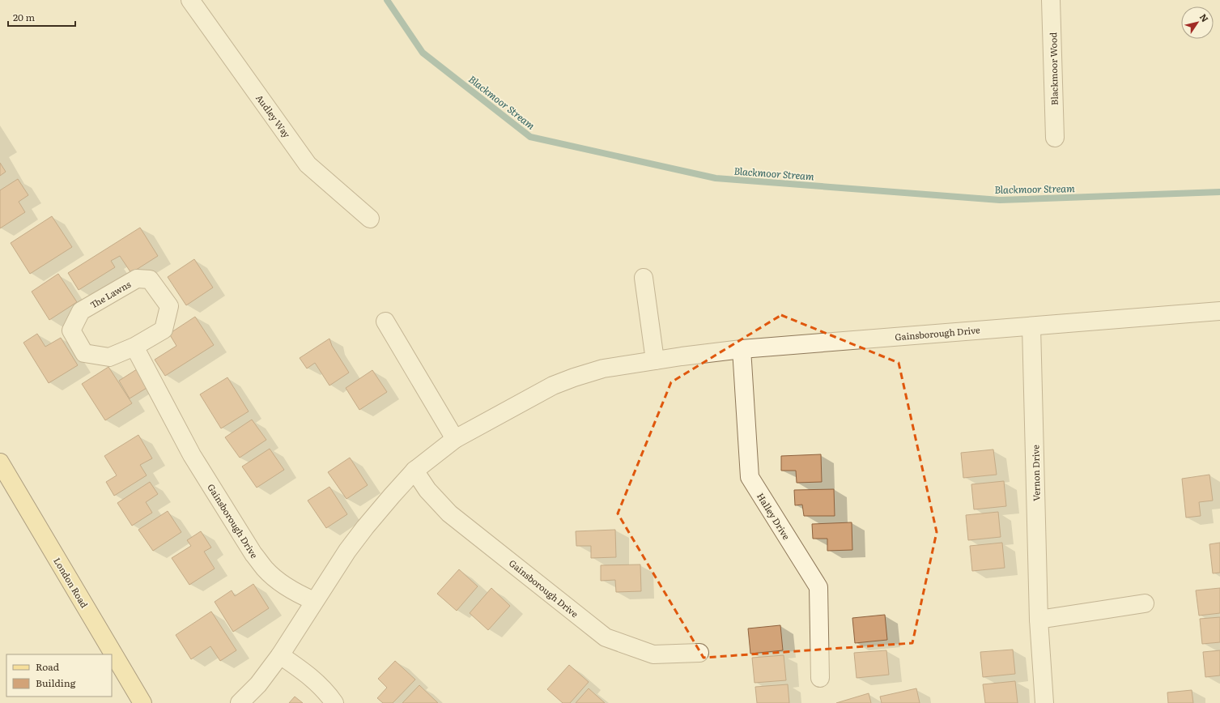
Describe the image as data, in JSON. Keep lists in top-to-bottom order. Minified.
{"streets":{"main road":["London Road"],"street":["Blackmoor Wood","Audley Way","The Lawns","Gainsborough Drive","Vernon Drive","Halley Drive"]},"crossings":[["The Lawns","Gainsborough Drive"],["Gainsborough Drive","Vernon Drive"],["Gainsborough Drive","Halley Drive"]],"water":["Blackmoor Stream"],"legend":["Road","Building"],"scale_bar":"20 m","north":"top right"}
